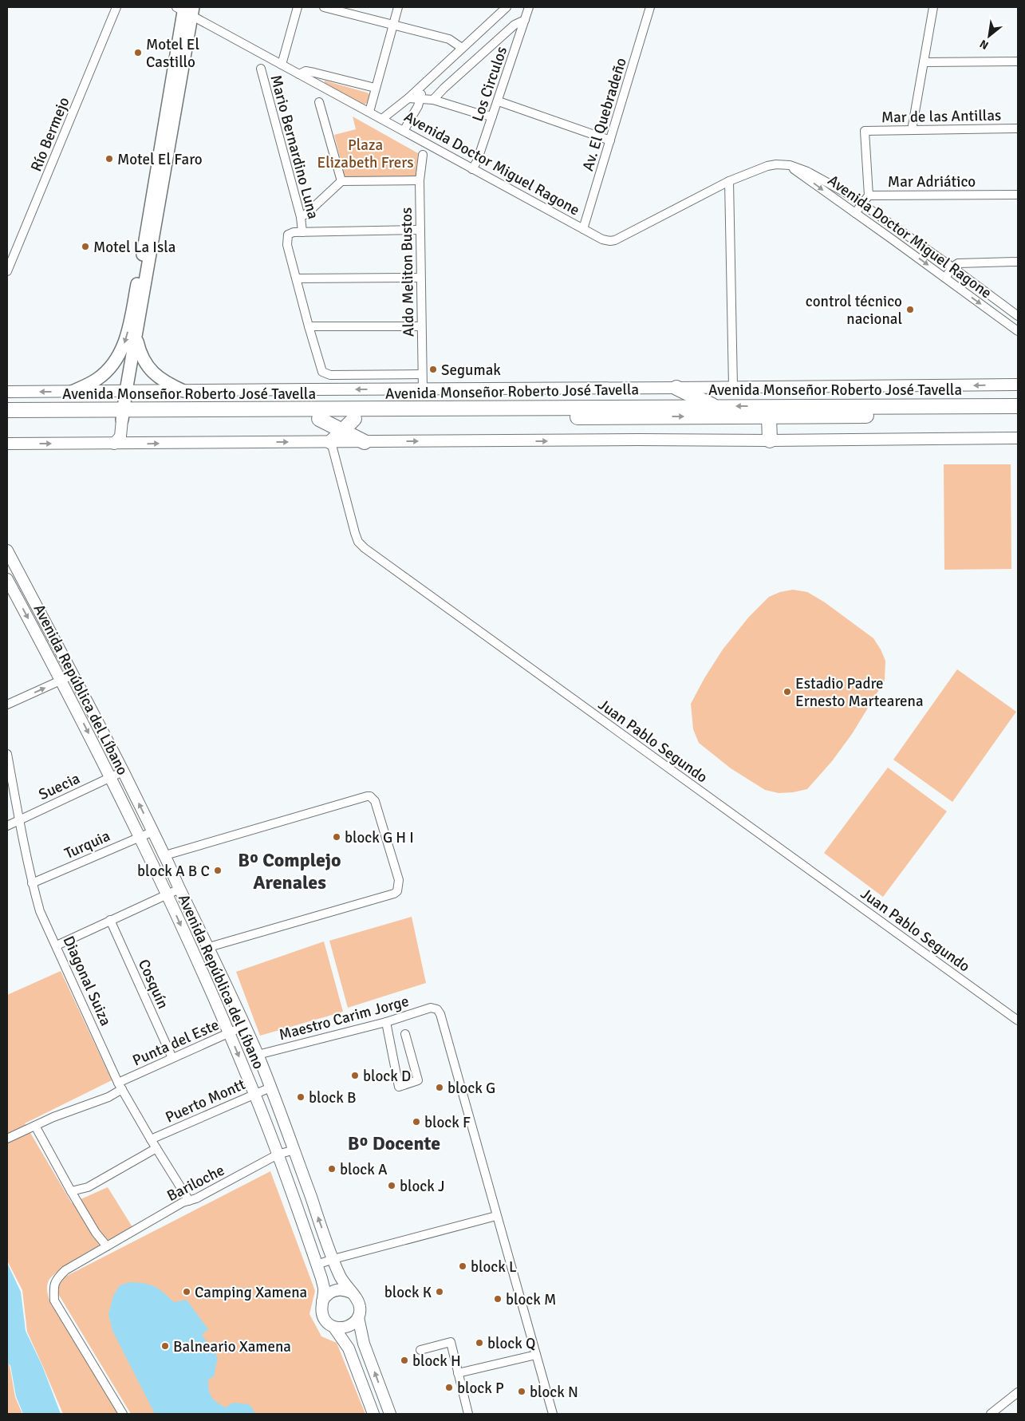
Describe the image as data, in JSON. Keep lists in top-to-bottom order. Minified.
{"streets":{"highway":["Avenida Monseñor Roberto José Tavella"],"main road":["Avenida República del Líbano"],"street":["Los Circulos","Av. El Quebradeño","Mar de las Antillas","Río Bermejo","Mario Bernardino Luna","Avenida Doctor Miguel Ragone","Mar Adriático","Aldo Meliton Bustos","Juan Pablo Segundo","Suecia","Turquia","Diagonal Suiza","Cosquín","Maestro Carim Jorge","Punta del Este","Puerto Montt","Bariloche"]},"crossings":[["Los Circulos","Avenida Doctor Miguel Ragone"],["Av. El Quebradeño","Avenida Doctor Miguel Ragone"],["Mar de las Antillas","Mar Adriático"],["Avenida Doctor Miguel Ragone","Mar Adriático"],["Avenida República del Líbano","Suecia"],["Avenida República del Líbano","Turquia"],["Avenida República del Líbano","Maestro Carim Jorge"],["Avenida República del Líbano","Punta del Este"],["Avenida República del Líbano","Puerto Montt"],["Avenida República del Líbano","Bariloche"],["Suecia","Diagonal Suiza"],["Turquia","Diagonal Suiza"],["Diagonal Suiza","Punta del Este"],["Diagonal Suiza","Puerto Montt"],["Diagonal Suiza","Bariloche"],["Cosquín","Punta del Este"]],"districts":["Bº Complejo Arenales","Bº Docente"],"parks":["Plaza Elizabeth Frers"],"places":["Motel El Castillo","Motel El Faro","Motel La Isla","control técnico nacional","Segumak","Estadio Padre Ernesto Martearena","block G H I","block A B C","block D","block G","block B","block F","block A","block J","block L","Camping Xamena","block K","block M","block Q","Balneario Xamena","block H","block P","block N"],"north":"bottom left"}
